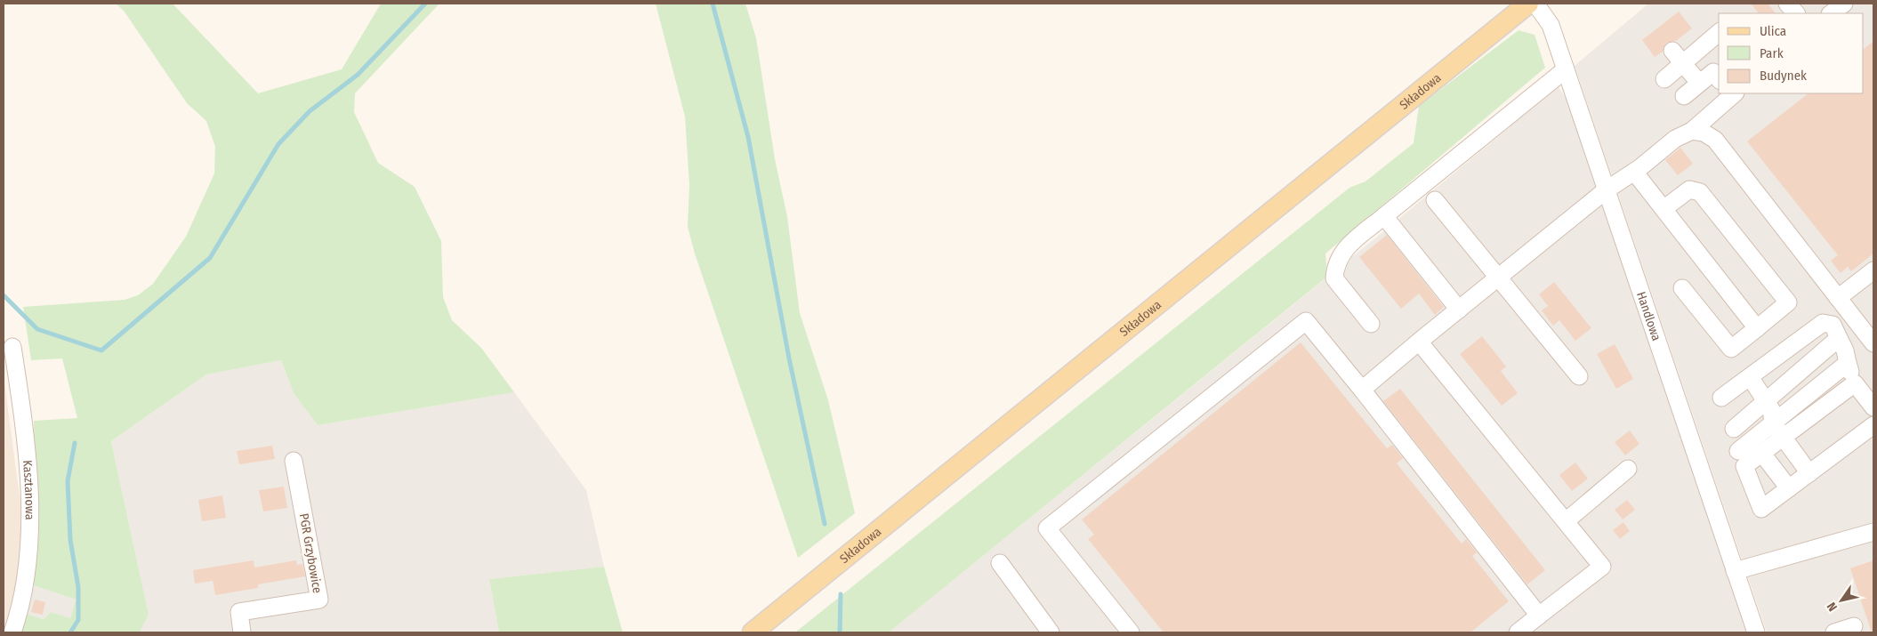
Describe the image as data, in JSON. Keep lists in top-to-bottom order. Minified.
{"streets":{"main road":["Składowa"],"street":["Handlowa","Kasztanowa","PGR Grzybowice"]},"legend":["Ulica","Park","Budynek"],"north":"bottom left"}
